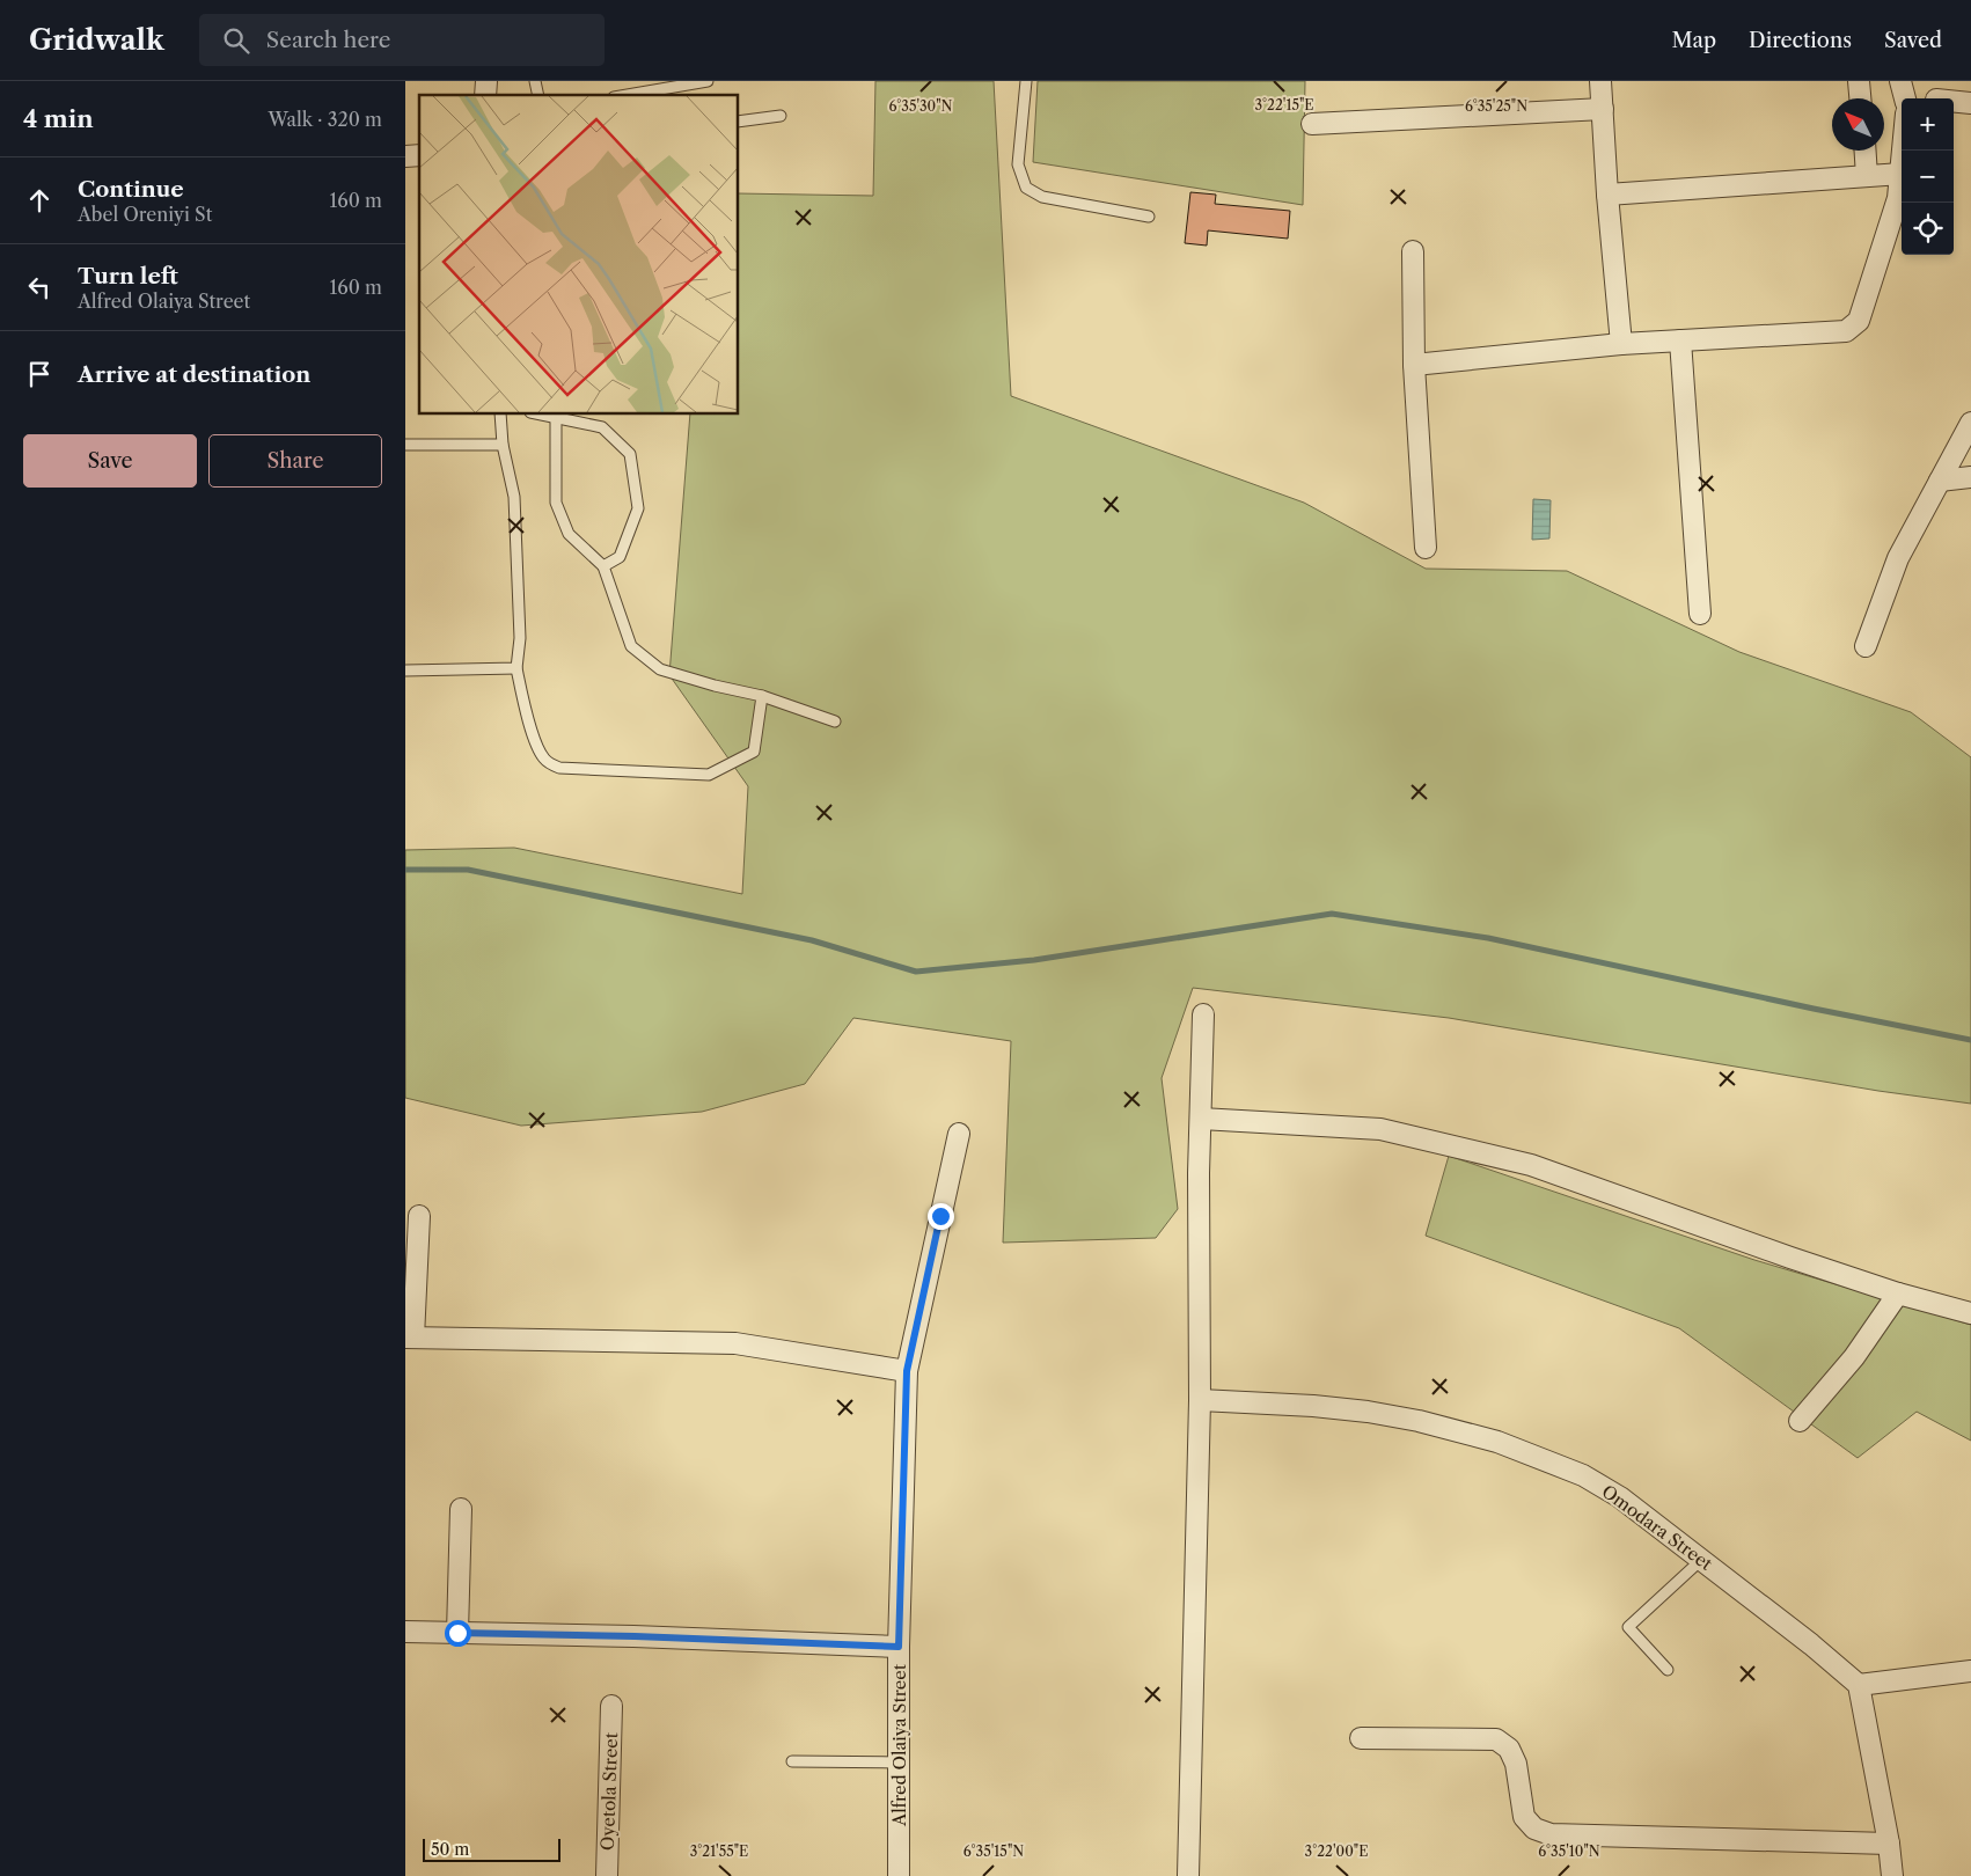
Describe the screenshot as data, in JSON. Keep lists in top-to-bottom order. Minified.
{"streets":{"street":["Omodara Street","Alfred Olaiya Street","Oyetola Street"]},"scale_bar":"50 m","north":"top left","page":{"header":"Gridwalk","search":"Search here","nav":["Map","Directions","Saved"],"heading":["4 min","Walk · 320 m"],"map_buttons":["+","−"],"list":[["Continue","Abel Oreniyi St","160 m"],["Turn left","Alfred Olaiya Street","160 m"],"Arrive at destination"],"buttons":["Save","Share"],"scale":"50 m"},"coordinates":["3°22'15\"E","6°35'30\"N","6°35'25\"N","6°35'15\"N","6°35'10\"N","3°21'55\"E","3°22'00\"E"]}
